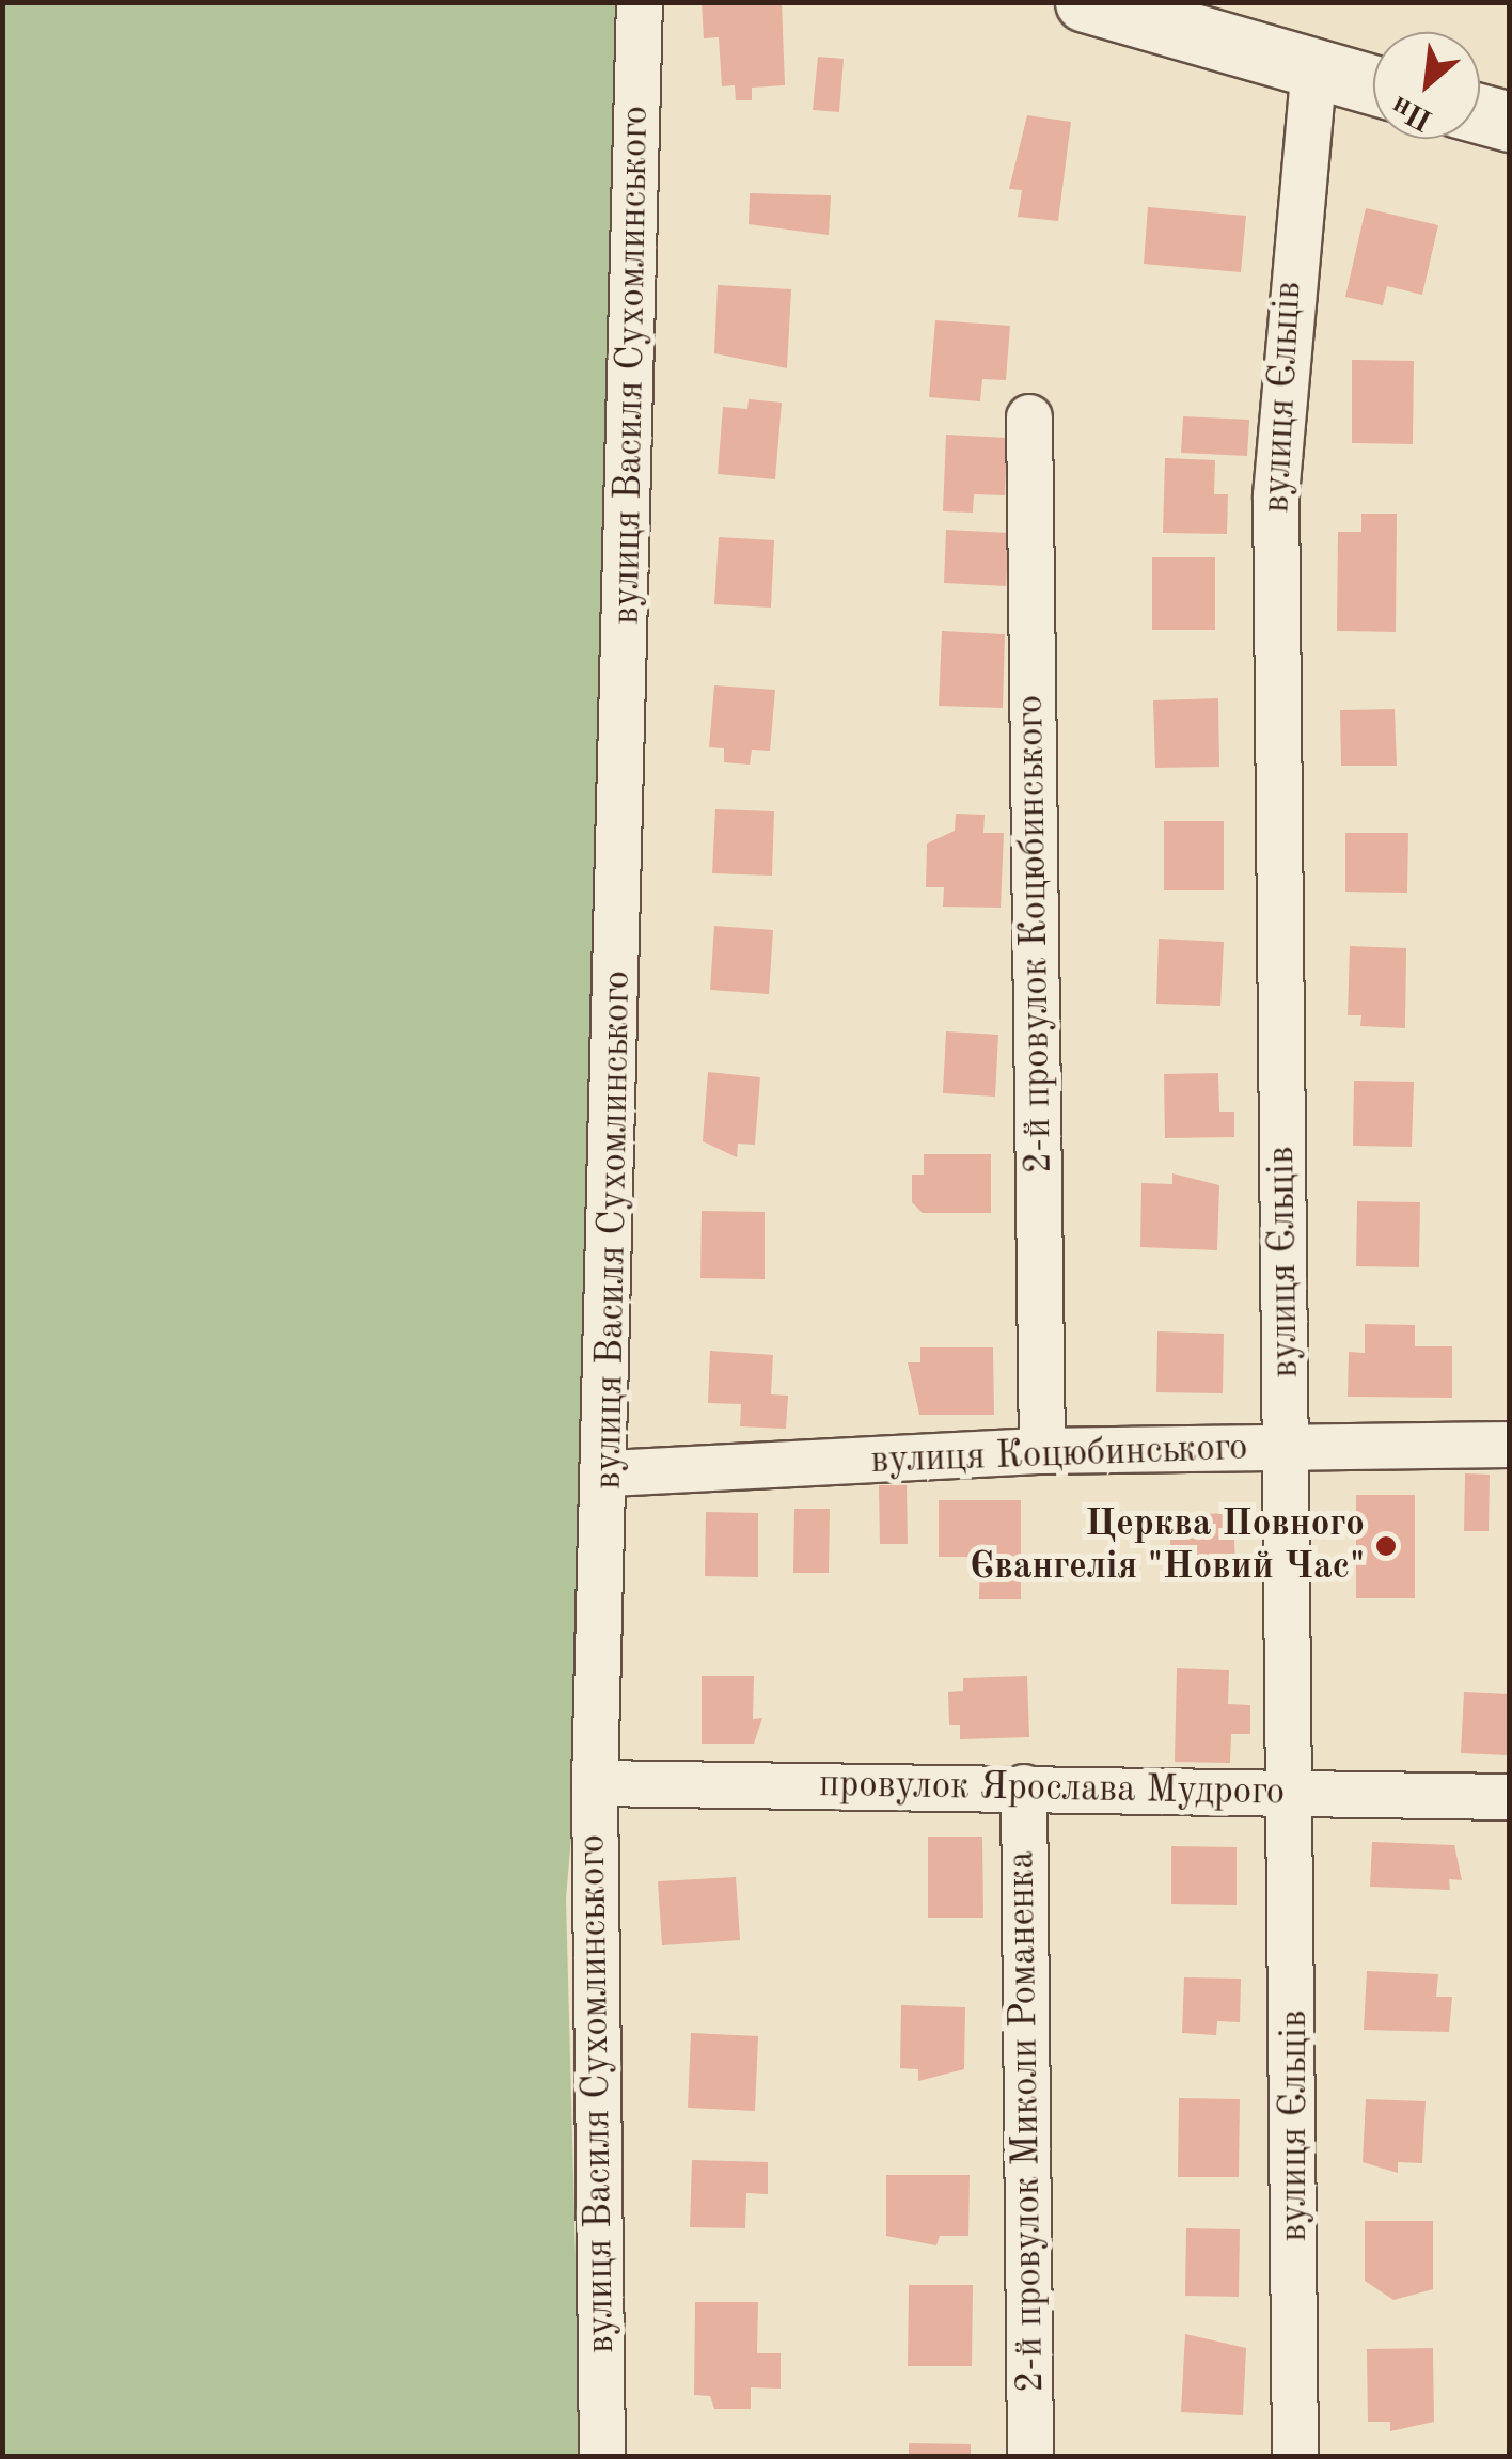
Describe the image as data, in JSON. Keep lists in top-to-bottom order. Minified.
{"streets":{"street":["вулиця Василя Сухомлинського","вулиця Єльців","2-й провулок Коцюбинського","вулиця Коцюбинського","провулок Ярослава Мудрого","2-й провулок Миколи Романенка"]},"crossings":[["вулиця Василя Сухомлинського","вулиця Коцюбинського"],["вулиця Василя Сухомлинського","провулок Ярослава Мудрого"],["вулиця Єльців","вулиця Коцюбинського"],["вулиця Єльців","провулок Ярослава Мудрого"],["2-й провулок Коцюбинського","вулиця Коцюбинського"],["провулок Ярослава Мудрого","2-й провулок Миколи Романенка"]],"places":["Церква Повного Євангелія \"Новий Час\""],"north":"bottom left"}
